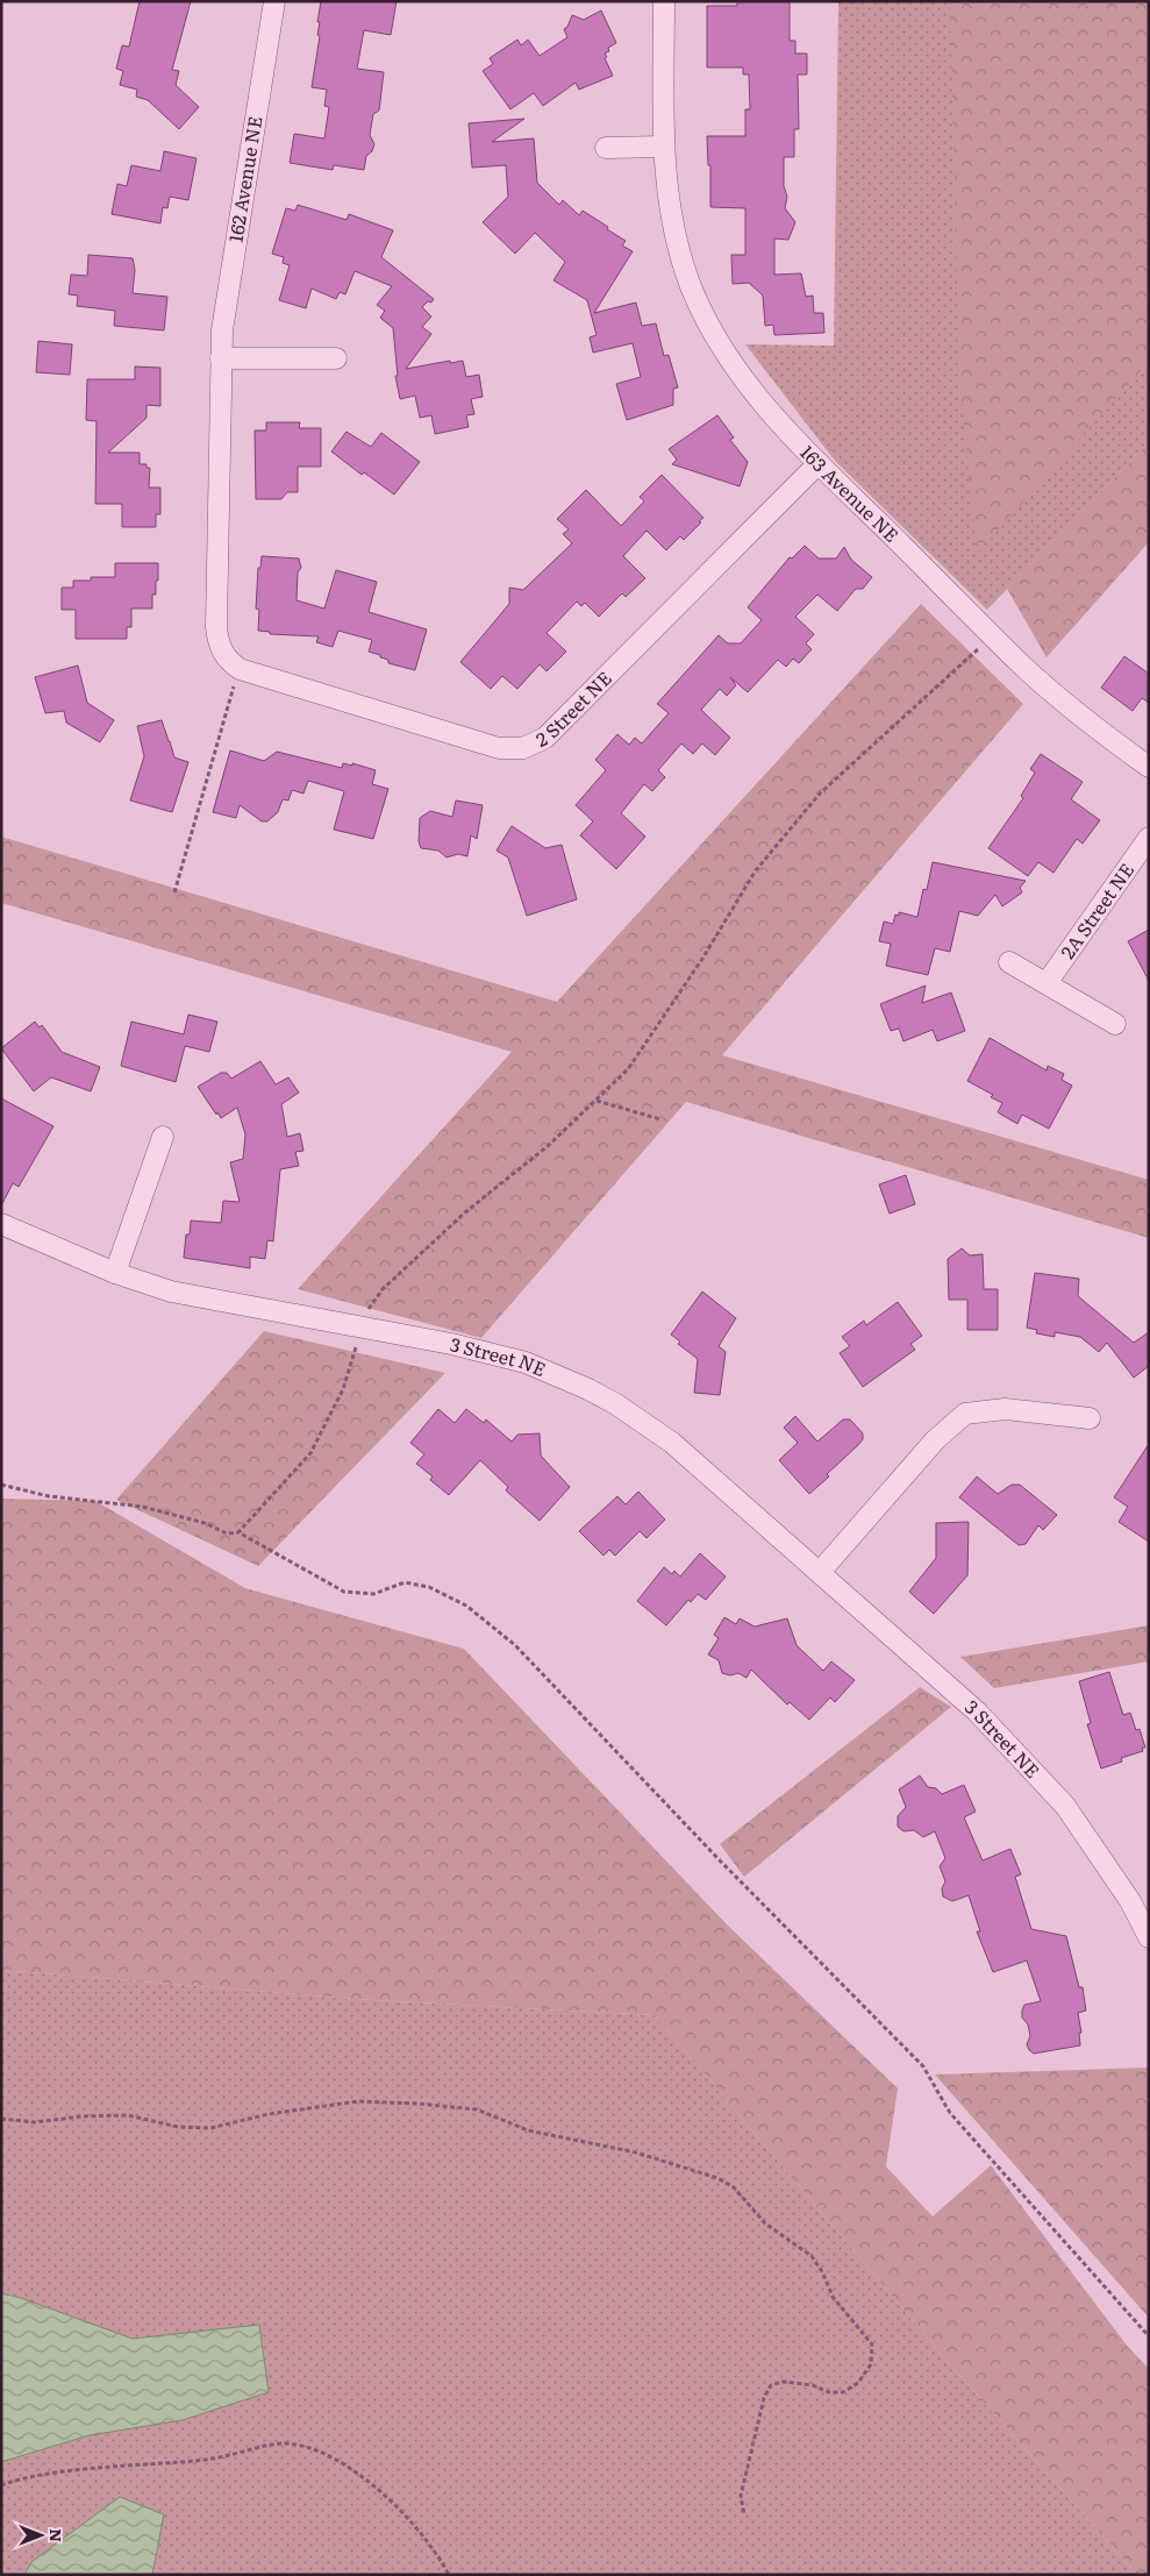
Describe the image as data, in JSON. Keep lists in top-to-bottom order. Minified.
{"streets":{"street":["162 Avenue NE","163 Avenue NE","2 Street NE","2A Street NE","3 Street NE"]},"crossings":[["162 Avenue NE","2 Street NE"],["163 Avenue NE","2 Street NE"]],"north":"right"}
